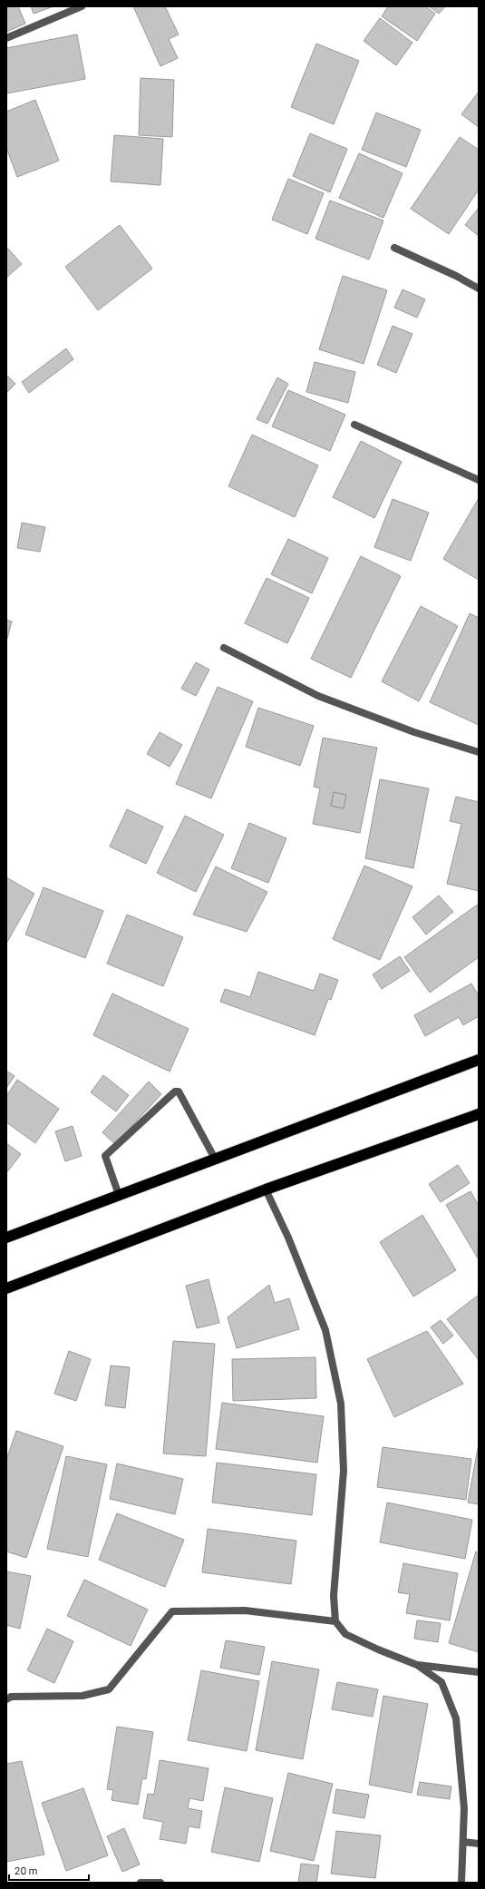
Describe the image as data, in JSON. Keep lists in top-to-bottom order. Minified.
{"scale_bar":"20 m"}
